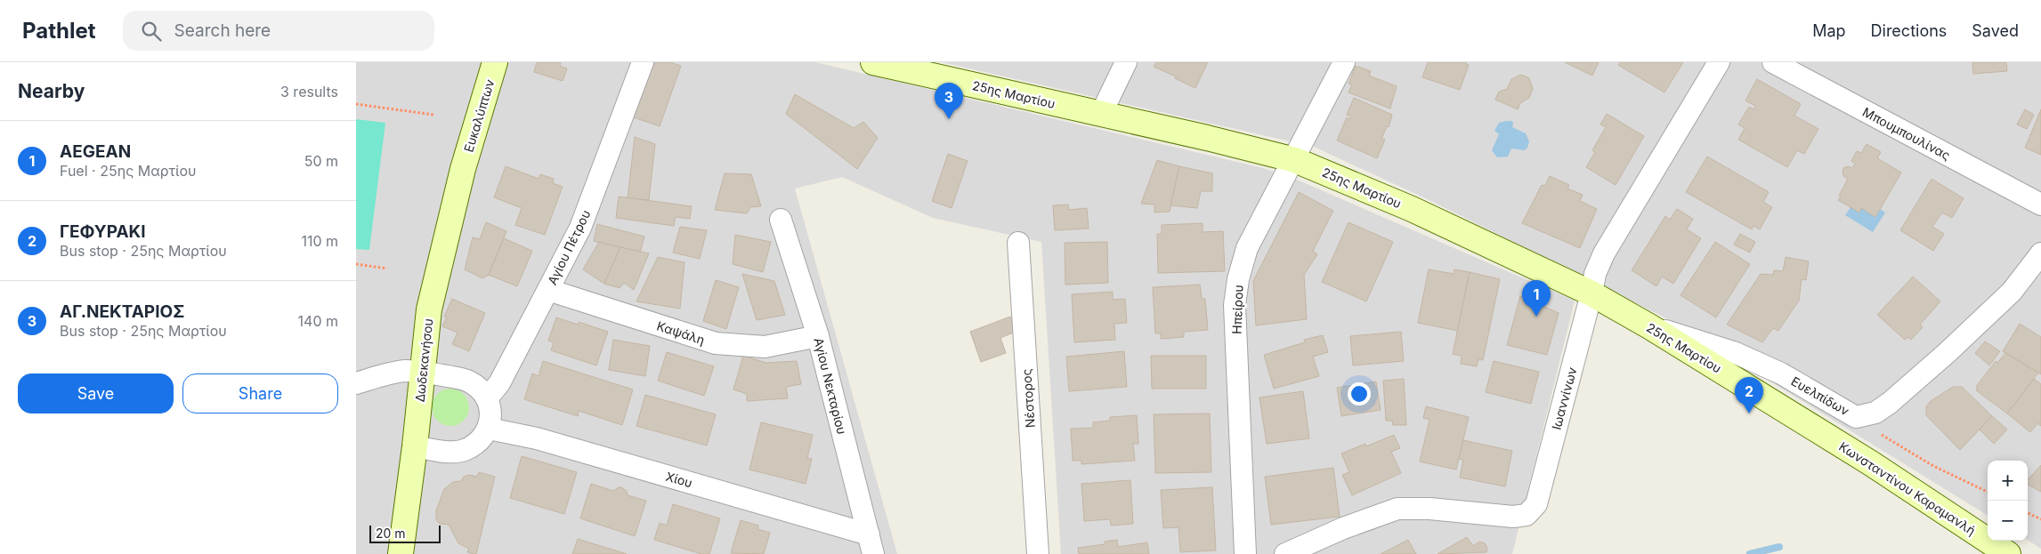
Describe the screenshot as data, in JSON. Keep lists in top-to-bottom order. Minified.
{"streets":{"main road":["25ης Μαρτίου","Ευκαλύπτων","Δωδεκανήσου","Κωνσταντίνου Καραμανλή"],"street":["Μπουμπουλίνας","Αγίου Πέτρου","Ηπείρου","Καψάλη","Αγίου Νεκταρίου","Ευελπίδων","Νέστορος","Ιωαννίνων","Χίου"]},"crossings":[["25ης Μαρτίου","Ηπείρου"],["25ης Μαρτίου","Ευελπίδων"],["25ης Μαρτίου","Ιωαννίνων"],["25ης Μαρτίου","Κωνσταντίνου Καραμανλή"],["Ευκαλύπτων","Δωδεκανήσου"],["Αγίου Πέτρου","Καψάλη"],["Αγίου Πέτρου","Δωδεκανήσου"],["Αγίου Πέτρου","Χίου"],["Καψάλη","Αγίου Νεκταρίου"],["Δωδεκανήσου","Χίου"],["Αγίου Νεκταρίου","Χίου"]],"scale_bar":"20 m","page":{"header":"Pathlet","search":"Search here","nav":["Map","Directions","Saved"],"heading":["Nearby","3 results"],"pins":["3","1","2"],"list":[{"mark":"1","name":"AEGEAN","note":"Fuel · 25ης Μαρτίου","value":"50 m"},{"mark":"2","name":"ΓΕΦΥΡΑΚΙ","note":"Bus stop · 25ης Μαρτίου","value":"110 m"},{"mark":"3","name":"ΑΓ.ΝΕΚΤΑΡΙΟΣ","note":"Bus stop · 25ης Μαρτίου","value":"140 m"}],"buttons":["Save","Share"],"map_buttons":["+","−"],"scale":"20 m"}}
